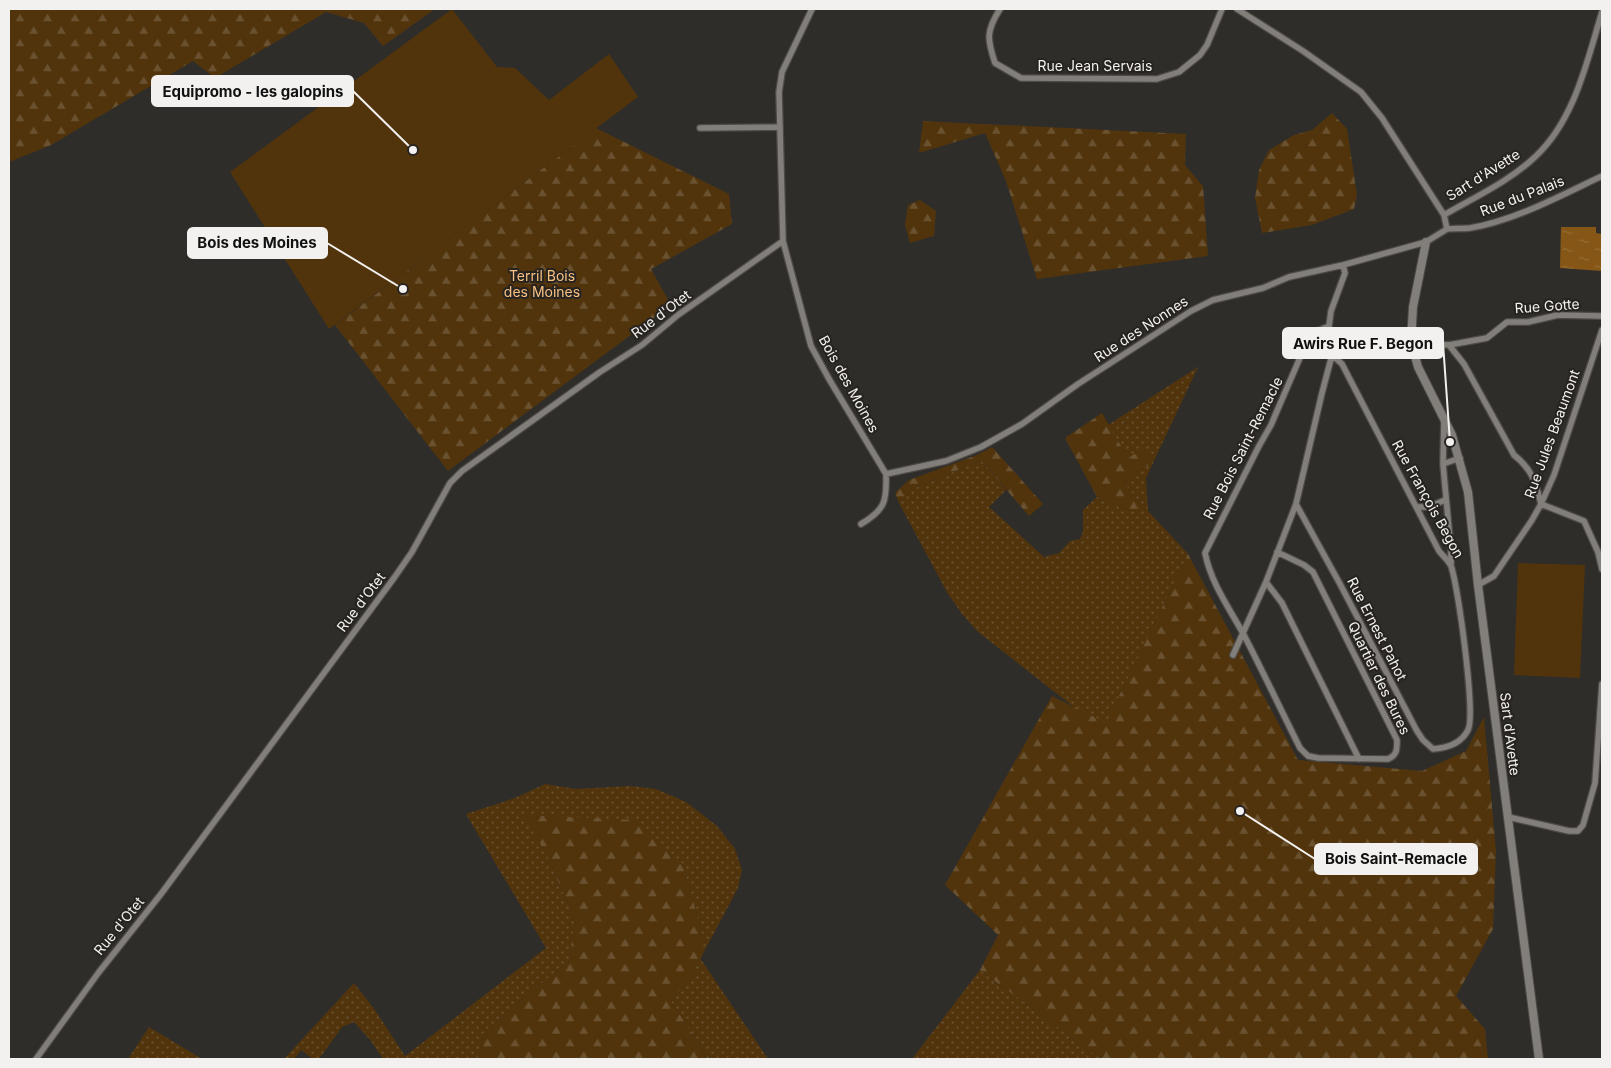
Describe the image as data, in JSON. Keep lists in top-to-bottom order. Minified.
{"streets":{"street":["Rue Jean Servais","Sart d'Avette","Rue du Palais","Rue Gotte","Rue d'Otet","Rue des Nonnes","Bois des Moines","Rue Jules Beaumont","Rue Bois Saint-Remacle","Rue François Begon","Rue Ernest Pahot","Quartier des Bures"]},"crossings":[["Sart d'Avette","Rue du Palais"],["Sart d'Avette","Rue Gotte"],["Sart d'Avette","Rue des Nonnes"],["Sart d'Avette","Rue Jules Beaumont"],["Sart d'Avette","Rue François Begon"],["Rue d'Otet","Bois des Moines"],["Rue des Nonnes","Bois des Moines"],["Rue François Begon","Rue Ernest Pahot"]],"parks":["Terril Bois des Moines"],"places":["Equipromo - les galopins","Bois des Moines","Awirs Rue F. Begon","Bois Saint-Remacle"]}
